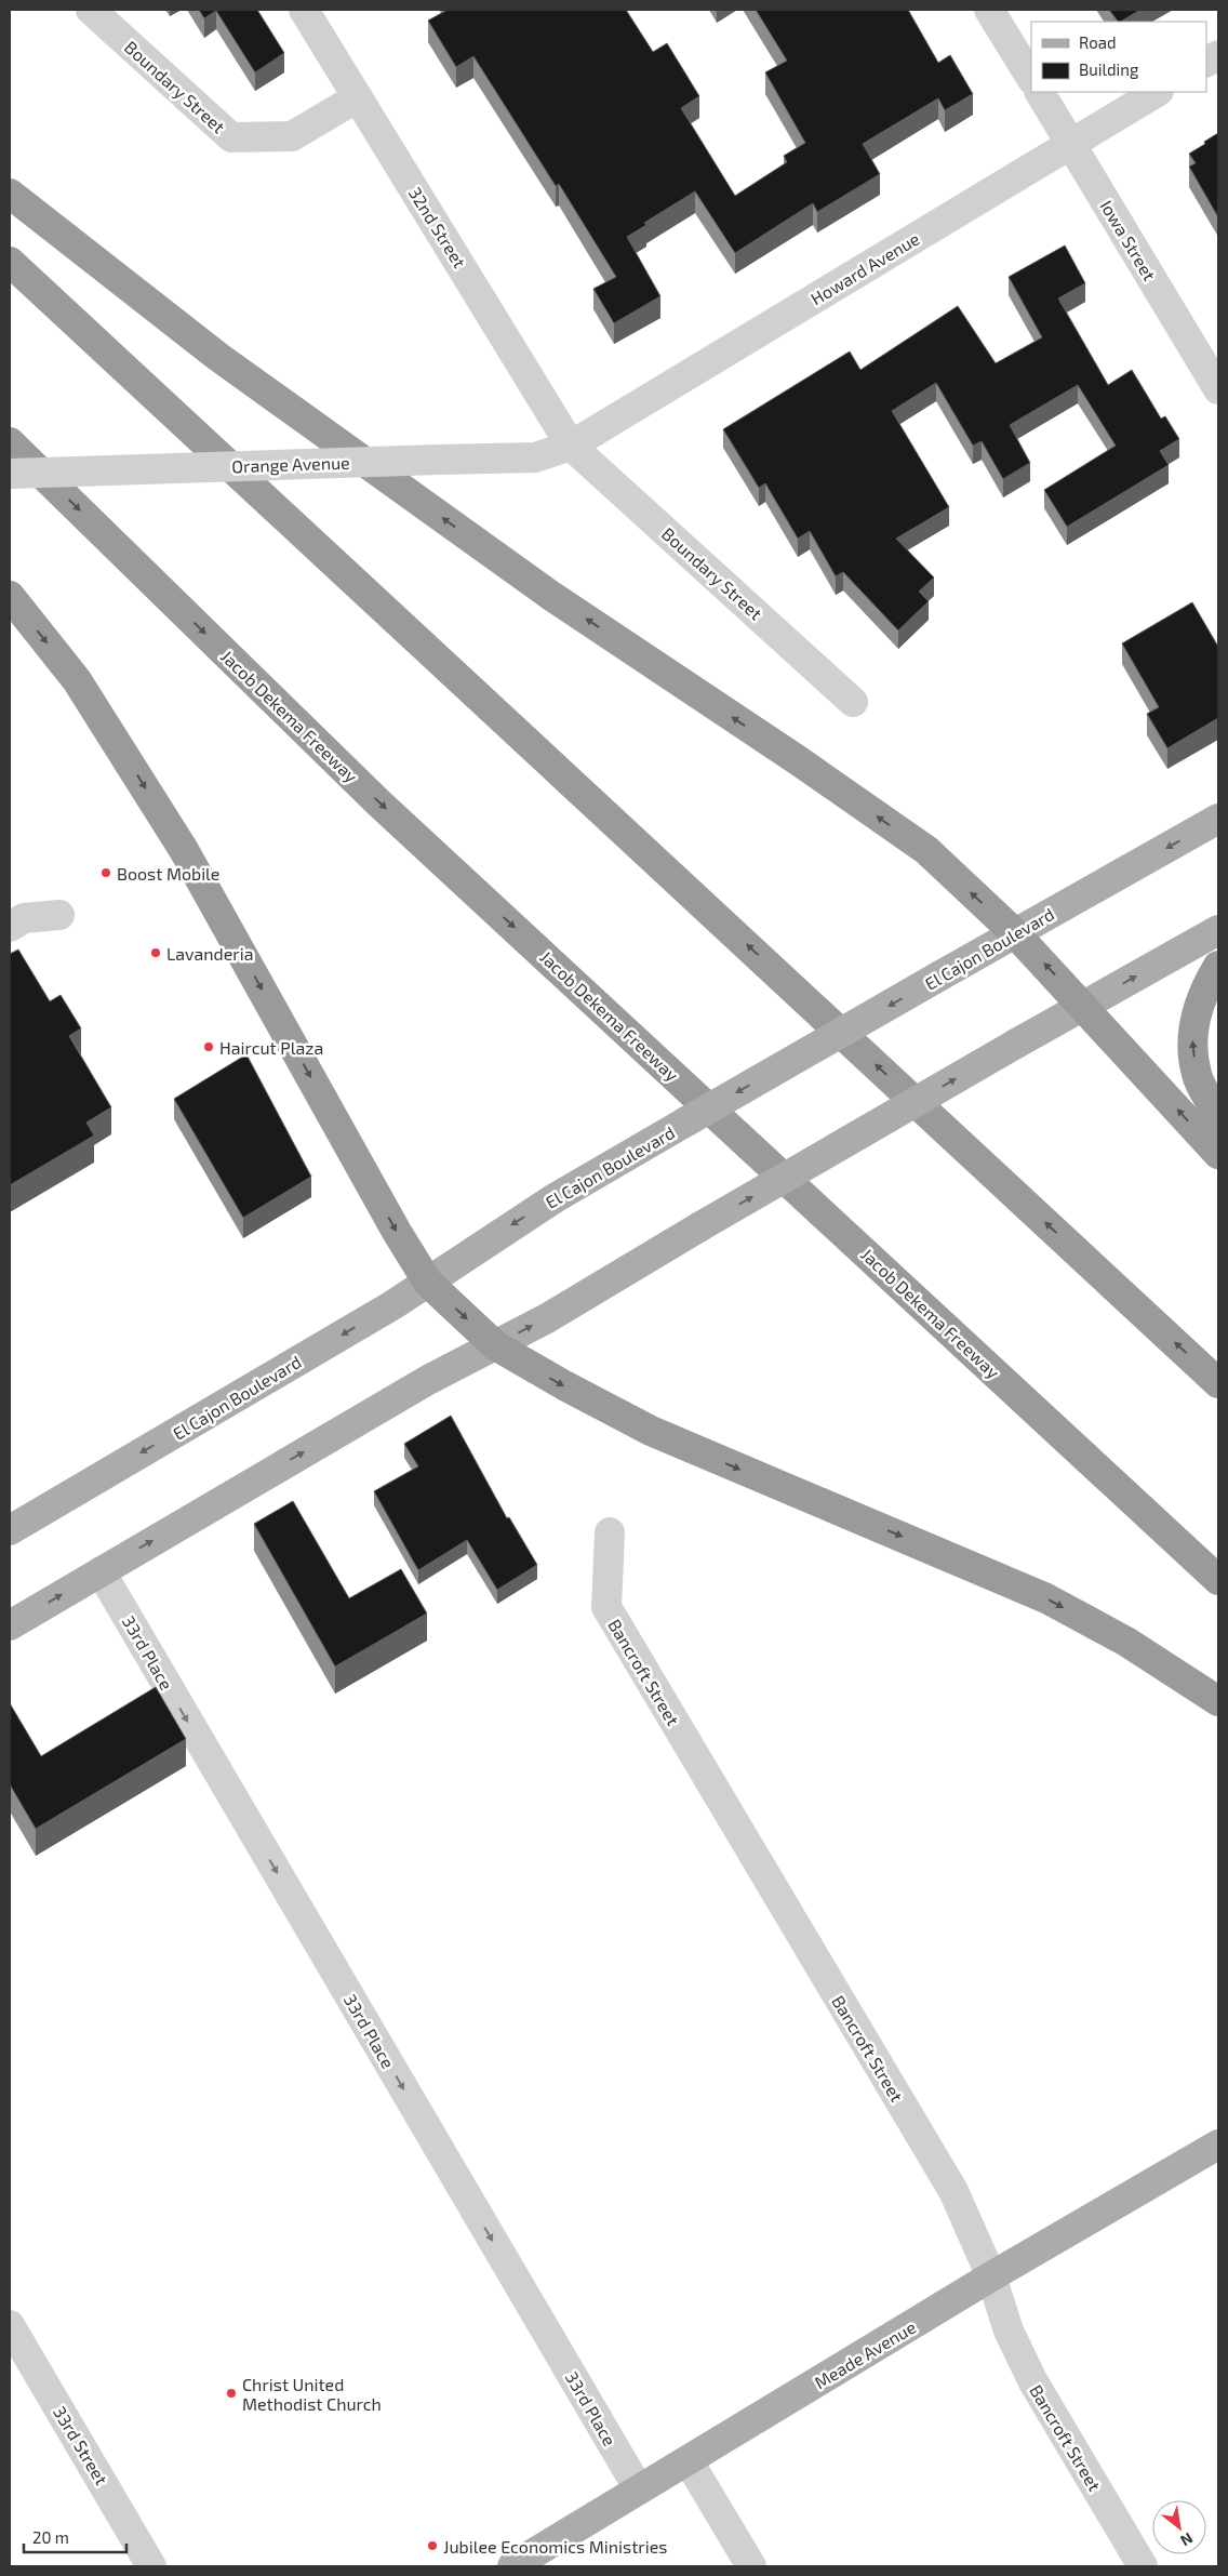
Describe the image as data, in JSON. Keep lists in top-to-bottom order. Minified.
{"streets":{"highway":["Jacob Dekema Freeway"],"main road":["El Cajon Boulevard","Meade Avenue"],"street":["Boundary Street","32nd Street","Iowa Street","Howard Avenue","Orange Avenue","33rd Place","Bancroft Street","33rd Street"]},"crossings":[["Boundary Street","32nd Street"],["Boundary Street","Howard Avenue"],["Boundary Street","Orange Avenue"],["32nd Street","Howard Avenue"],["32nd Street","Orange Avenue"],["Iowa Street","Howard Avenue"],["Howard Avenue","Orange Avenue"],["33rd Place","Meade Avenue"],["Bancroft Street","Meade Avenue"]],"one_way":["33rd Place"],"places":["Boost Mobile","Lavanderia","Haircut Plaza","Christ United Methodist Church","Jubilee Economics Ministries"],"legend":["Road","Building"],"scale_bar":"20 m","north":"bottom right"}
